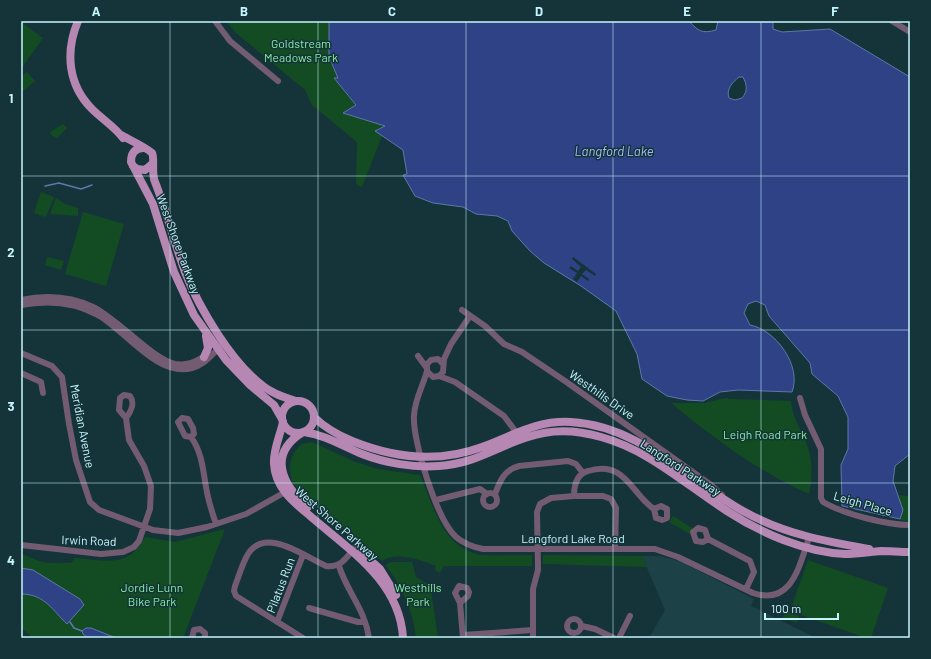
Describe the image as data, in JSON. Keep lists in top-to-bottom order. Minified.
{"streets":{"main road":["West Shore Parkway","Langford Parkway"],"street":["Westhills Drive","Meridian Avenue","Leigh Place","Langford Lake Road","Irwin Road","Pilatus Run"]},"crossings":[["West Shore Parkway","Meridian Avenue"],["West Shore Parkway","Langford Parkway"],["Westhills Drive","Langford Parkway"],["Meridian Avenue","Irwin Road"],["Langford Parkway","Langford Lake Road"]],"water":["Langford Lake"],"parks":["Goldstream Meadows Park","Leigh Road Park","Jordie Lunn Bike Park","Westhills Park"],"scale_bar":"100 m","grid":{"columns":["A","B","C","D","E","F"],"rows":["1","2","3","4"]}}
